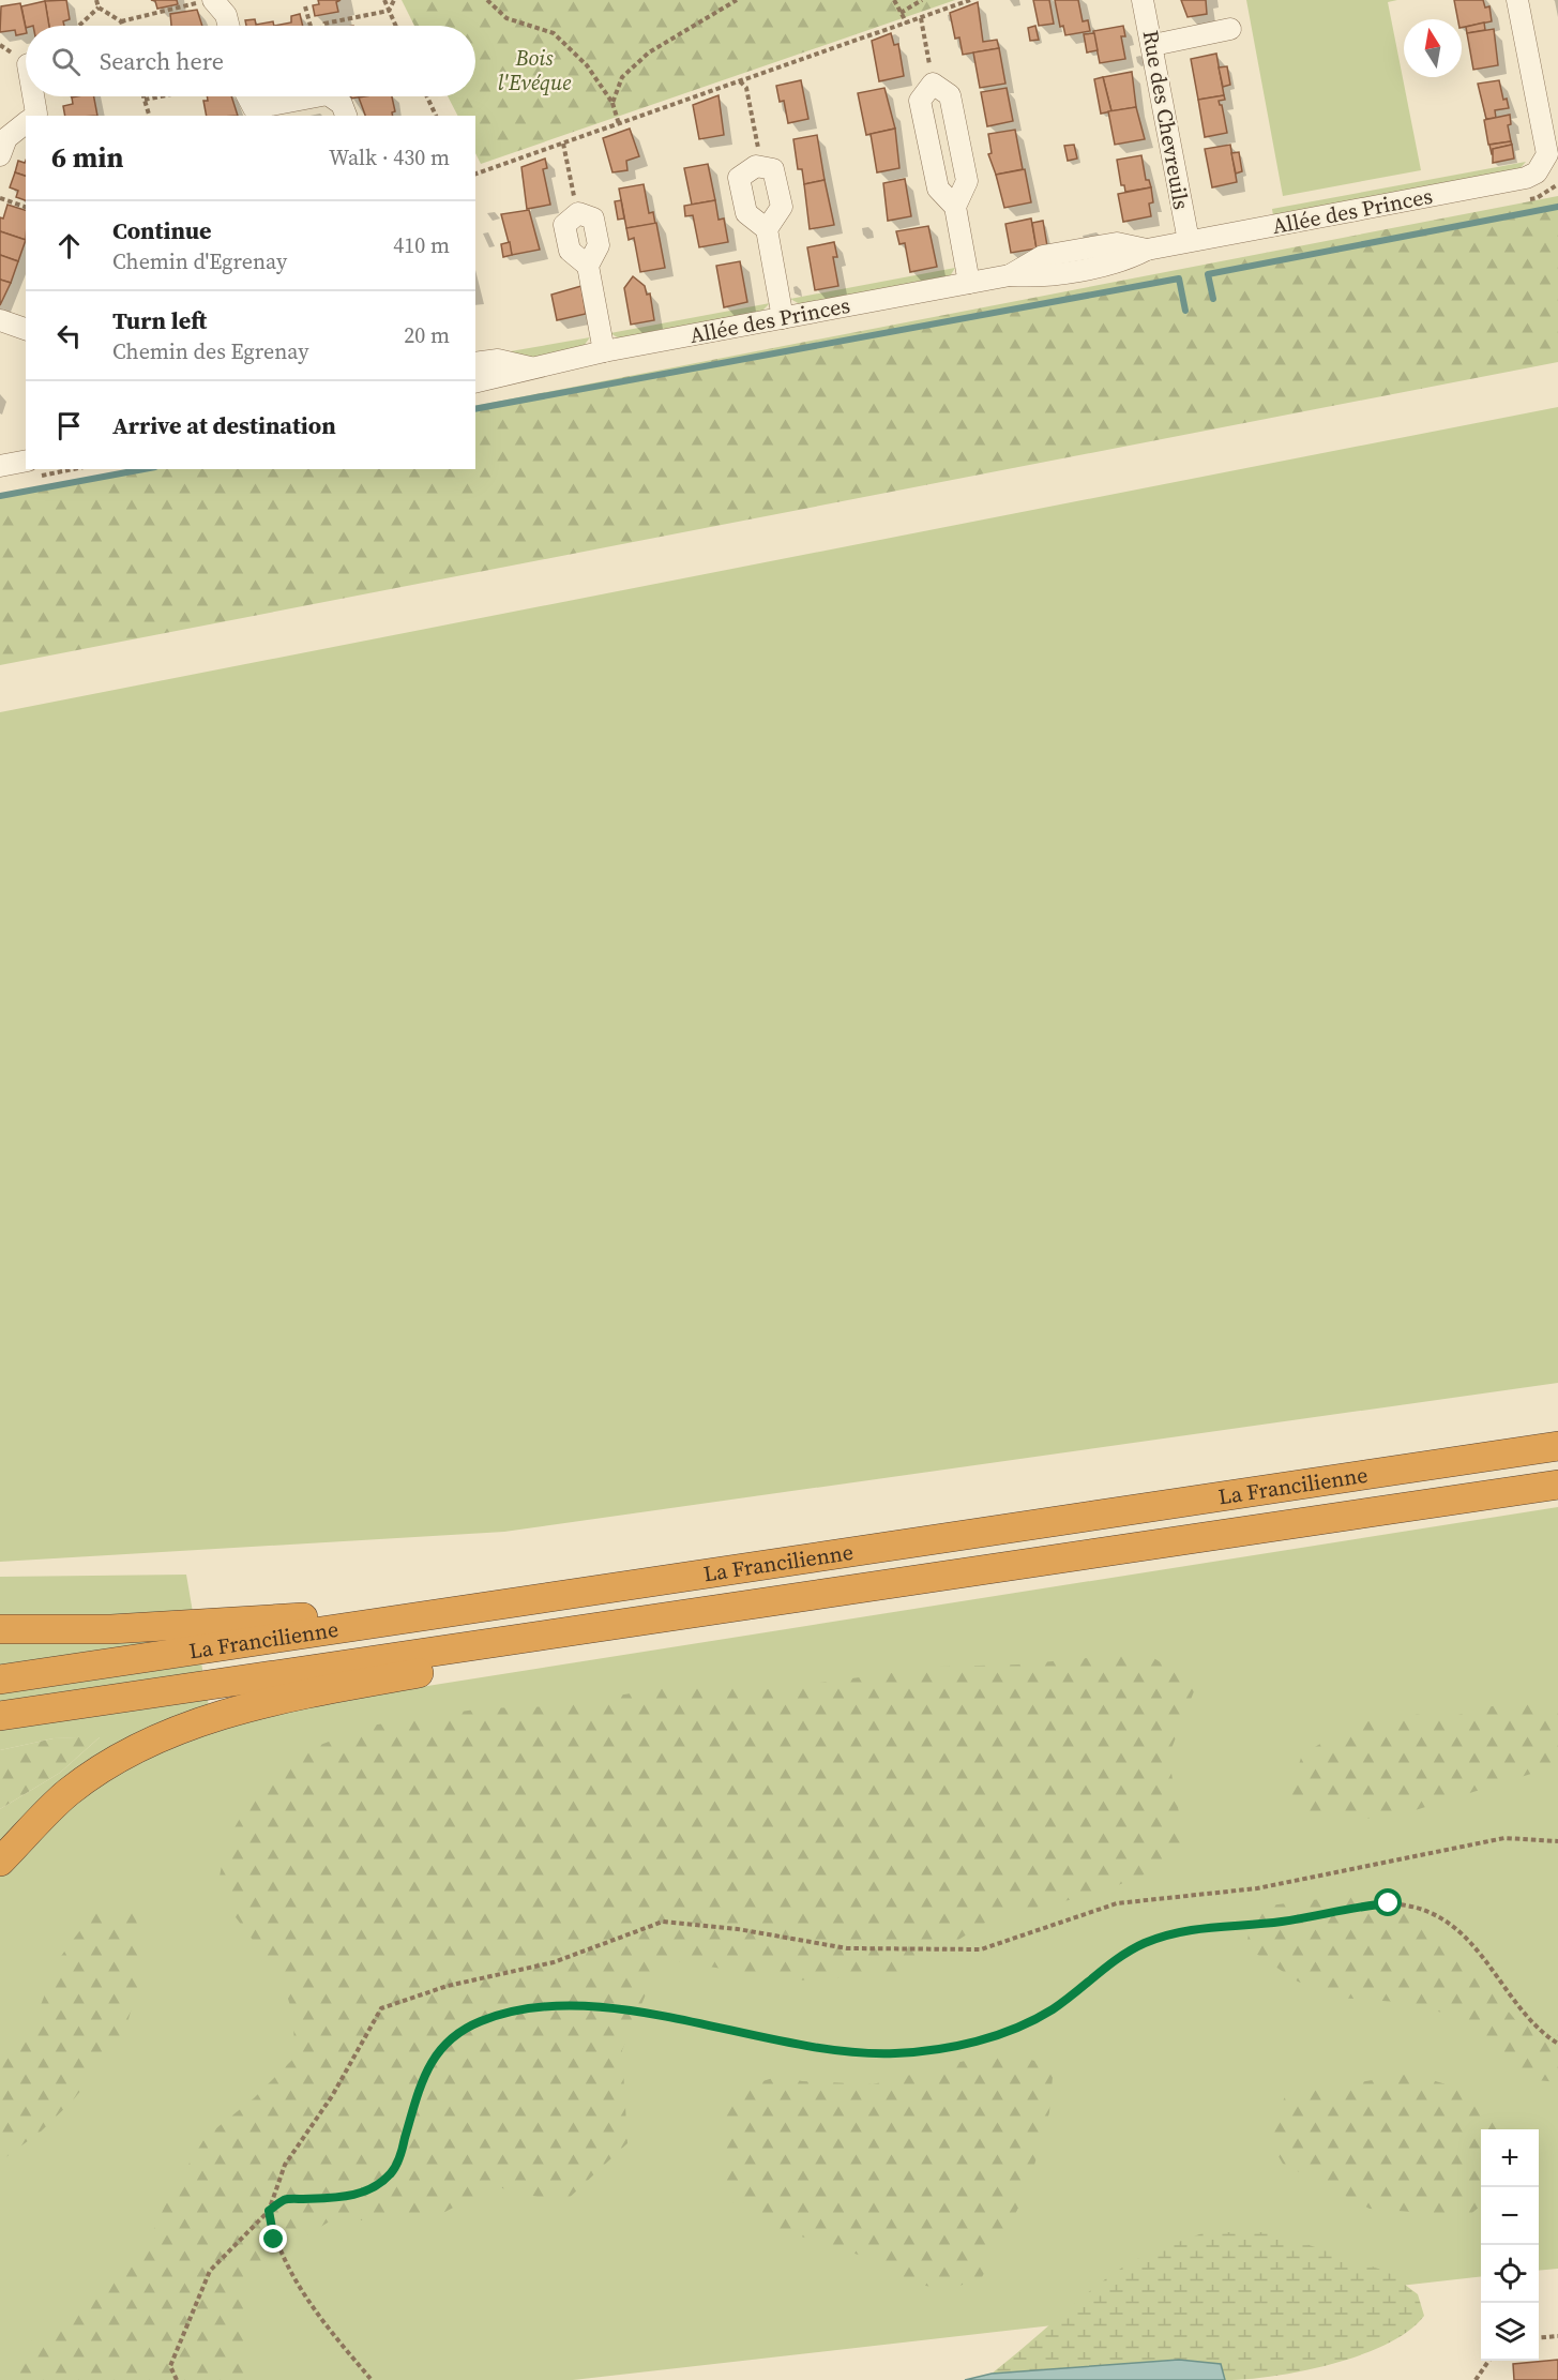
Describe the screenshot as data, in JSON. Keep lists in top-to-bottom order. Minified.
{"streets":{"highway":["La Francilienne"],"street":["Rue des Chevreuils","Allée des Princes"]},"crossings":[["Rue des Chevreuils","Allée des Princes"]],"parks":["Bois l'Evéque"],"north":"top","page":{"search":"Search here","heading":["6 min","Walk · 430 m"],"list":[["Continue","Chemin d'Egrenay","410 m"],["Turn left","Chemin des Egrenay","20 m"],"Arrive at destination"],"map_buttons":["+","−"]}}
